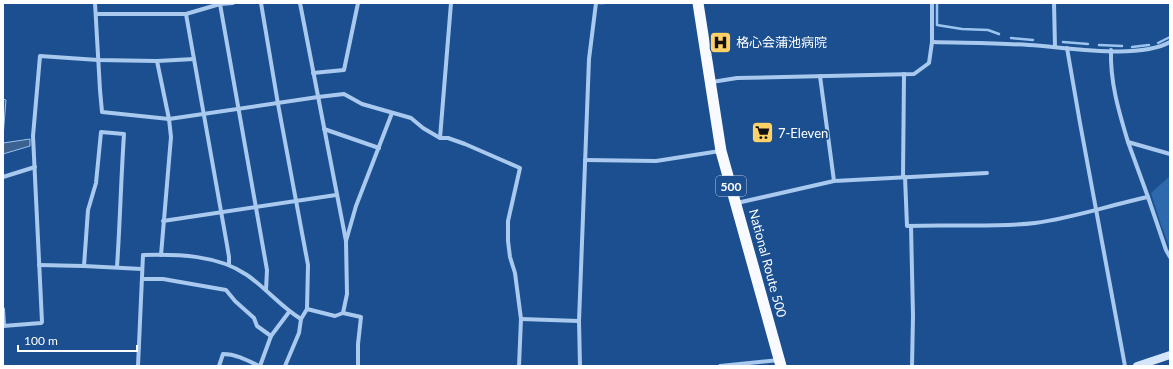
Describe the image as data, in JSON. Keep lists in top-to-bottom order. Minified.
{"streets":{"highway":["500","National Route 500"]},"places":{"hospital":["格心会蒲池病院"],"supermarket":["7-Eleven"]},"scale_bar":"100 m"}
